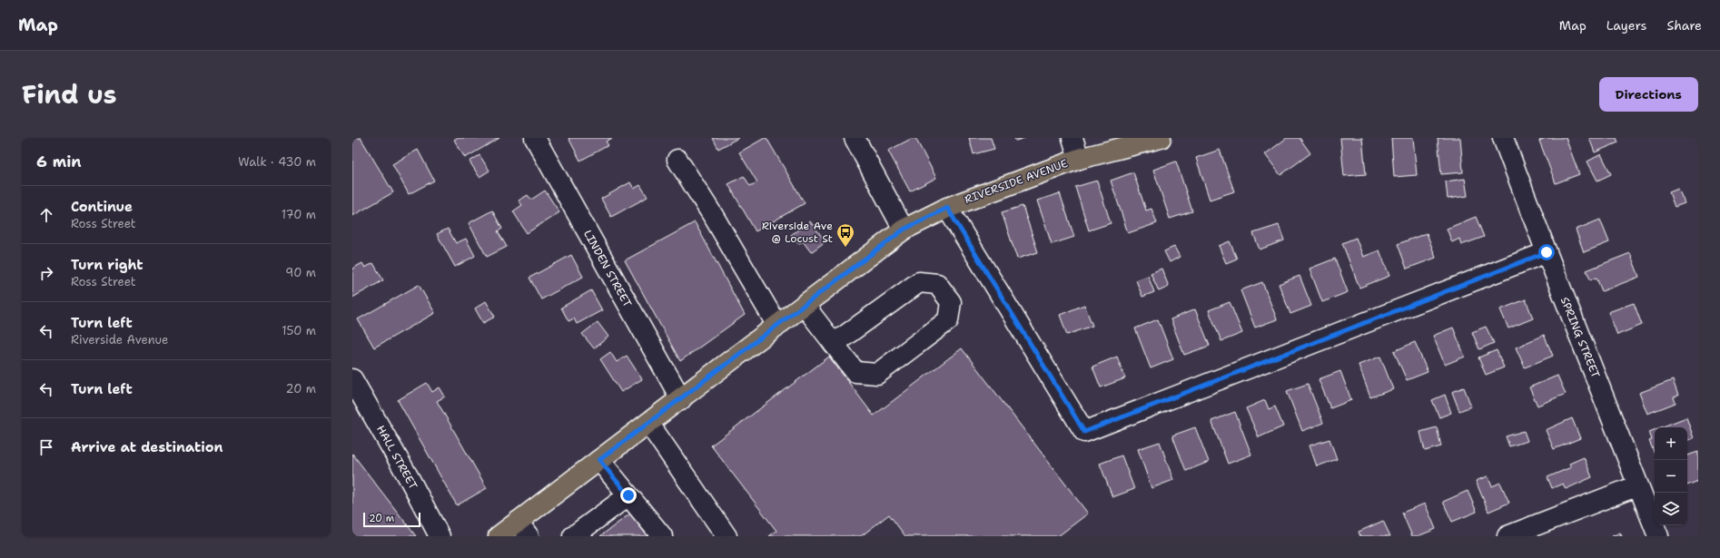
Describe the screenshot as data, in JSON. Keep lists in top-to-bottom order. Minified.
{"streets":{"main road":["RIVERSIDE AVENUE"],"street":["LINDEN STREET","SPRING STREET","HALL STREET"]},"crossings":[["RIVERSIDE AVENUE","LINDEN STREET"]],"places":{"bus stop":["Riverside Ave @ Locust St"]},"scale_bar":"20 m","page":{"header":"Map","nav":["Map","Layers","Share"],"title":"Find us","buttons":"Directions","heading":["6 min","Walk · 430 m"],"list":[["Continue","Ross Street","170 m"],["Turn right","Ross Street","90 m"],["Turn left","Riverside Avenue","150 m"],["Turn left","20 m"],"Arrive at destination"],"map_buttons":["+","−"],"scale":"20 m"}}
